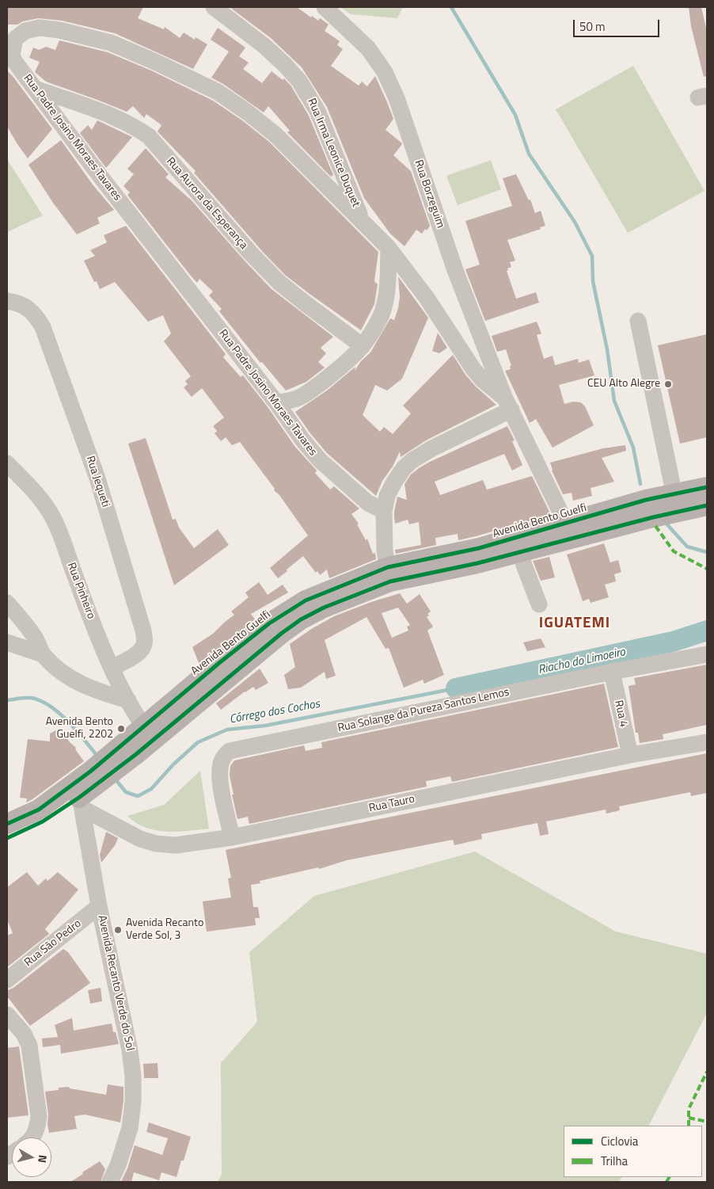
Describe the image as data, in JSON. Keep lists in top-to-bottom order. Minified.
{"streets":{"main road":["Avenida Bento Guelfi"],"street":["Rua Padre Josino Moraes Tavares","Rua Irma Leonice Duquet","Rua Borzeguim","Rua Aurora da Esperança","Rua Jequeti","Rua Pinheiro","Rua Solange da Pureza Santos Lemos","Rua 4","Rua Tauro","Rua São Pedro","Avenida Recanto Verde do Sol"]},"crossings":[["Rua Padre Josino Moraes Tavares","Rua Irma Leonice Duquet"],["Rua Padre Josino Moraes Tavares","Rua Borzeguim"],["Rua Padre Josino Moraes Tavares","Rua Aurora da Esperança"],["Rua Padre Josino Moraes Tavares","Avenida Bento Guelfi"],["Rua Jequeti","Rua Pinheiro"],["Avenida Bento Guelfi","Rua Pinheiro"],["Avenida Bento Guelfi","Rua Tauro"],["Avenida Bento Guelfi","Avenida Recanto Verde do Sol"],["Rua Solange da Pureza Santos Lemos","Rua 4"],["Rua Solange da Pureza Santos Lemos","Rua Tauro"],["Rua 4","Rua Tauro"],["Rua Tauro","Avenida Recanto Verde do Sol"],["Rua São Pedro","Avenida Recanto Verde do Sol"]],"districts":["IGUATEMI"],"water":["Riacho do Limoeiro","Córrego dos Cochos"],"places":["CEU Alto Alegre","Avenida Bento Guelfi, 2202","Avenida Recanto Verde Sol, 3"],"legend":["Ciclovia","Trilha"],"scale_bar":"50 m","north":"right"}
